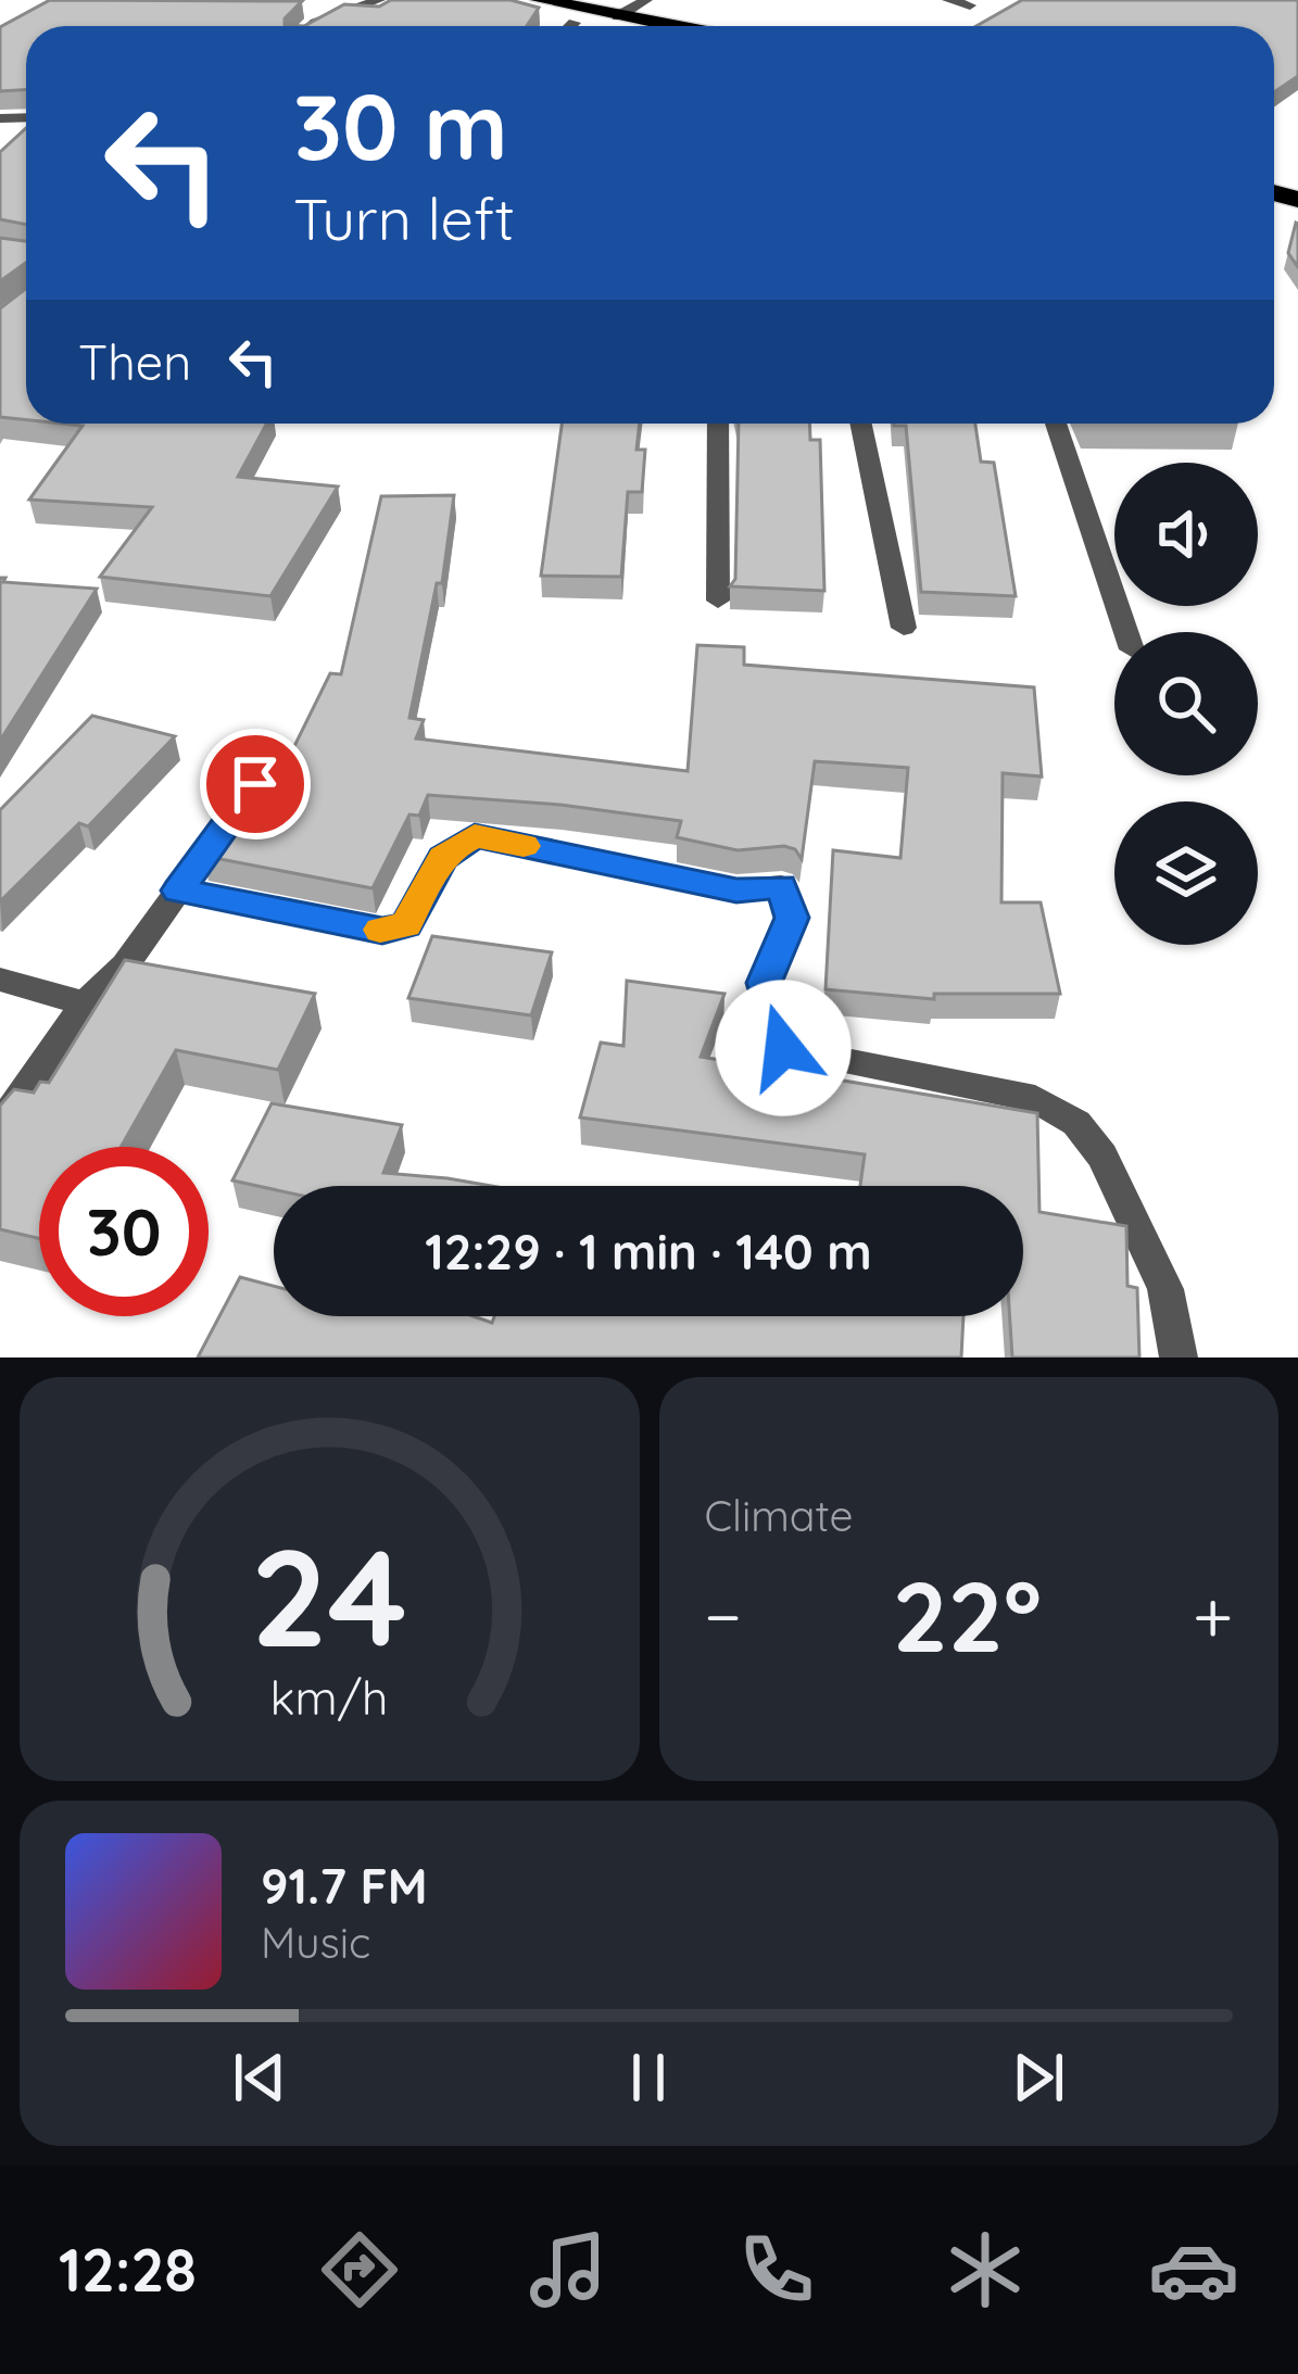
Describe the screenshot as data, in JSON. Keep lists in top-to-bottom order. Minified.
{"page":{"turn":["30 m","Turn left"],"then":"Then","limit":"30","trip":"12:29 · 1 min · 140 m","tile":"Climate","heat":["−","22°","+"],"song":["91.7 FM","Music"],"tabs":"12:28","gauge":["24","km/h"]}}
